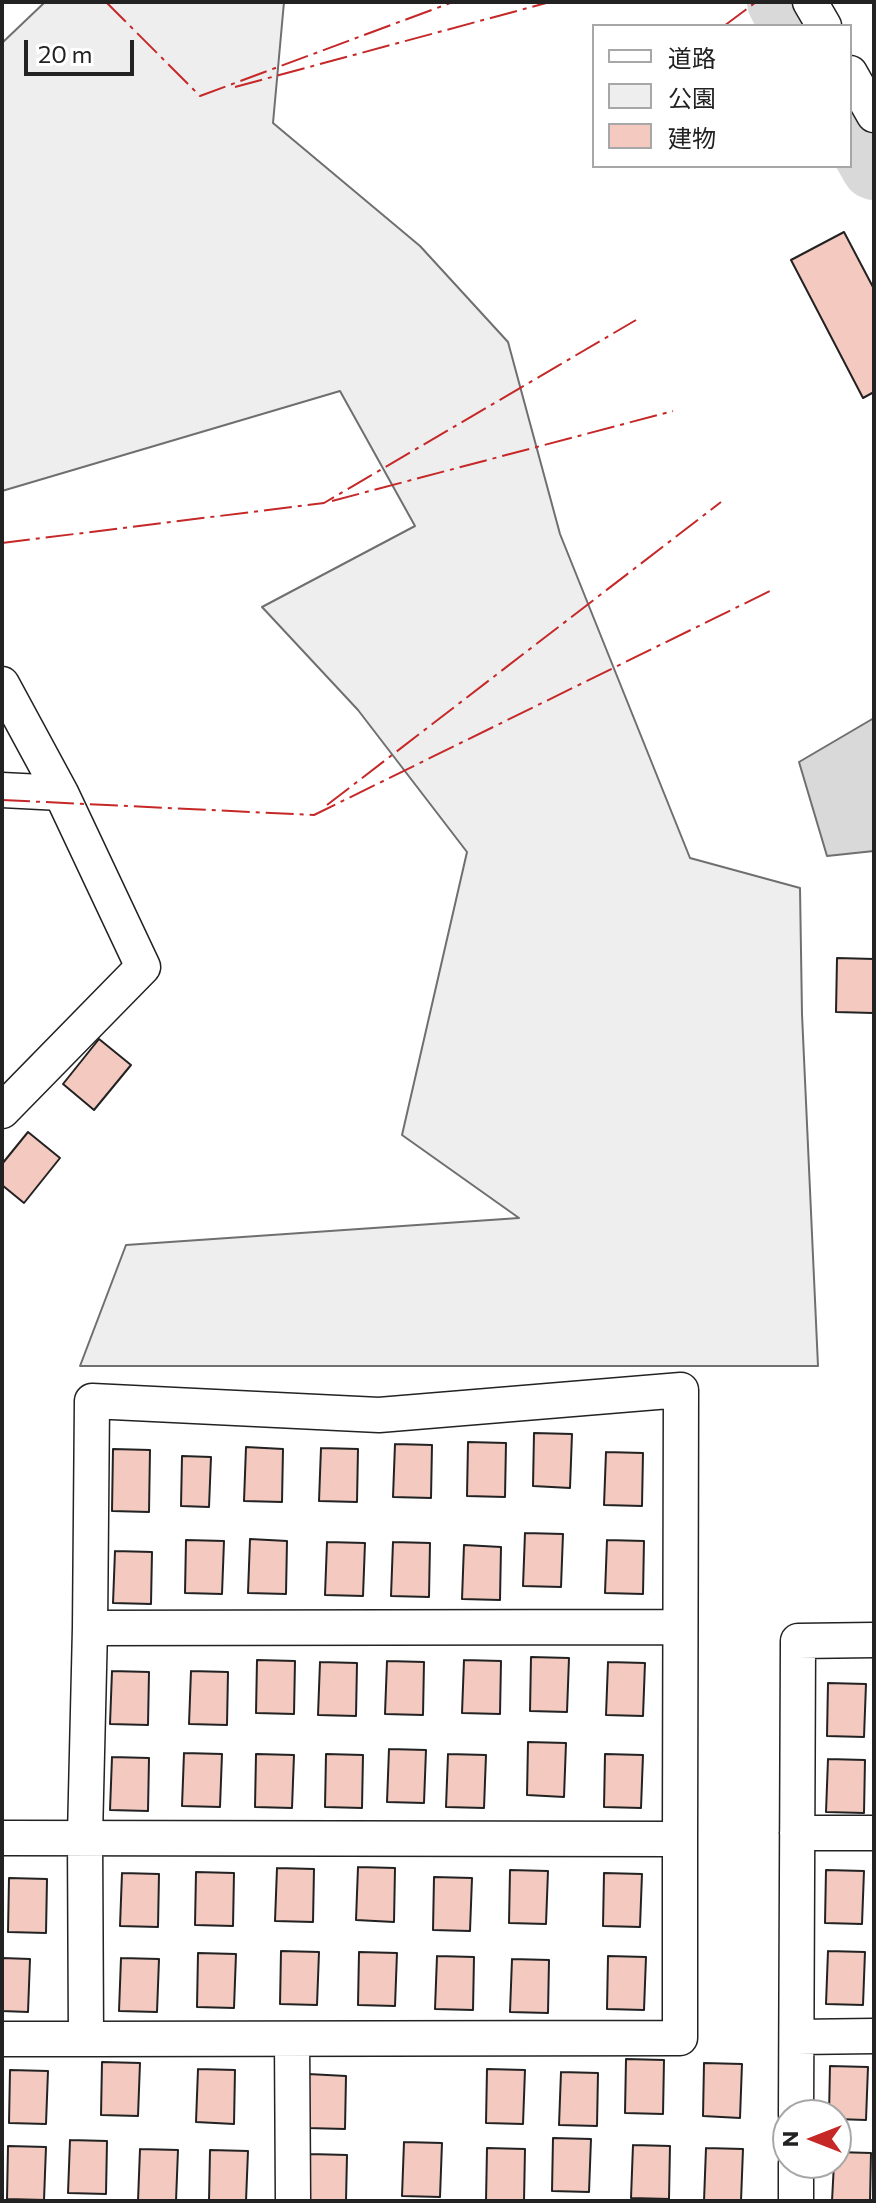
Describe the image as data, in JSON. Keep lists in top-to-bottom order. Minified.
{"legend":["道路","公園","建物"],"scale_bar":"20 m","north":"left"}
